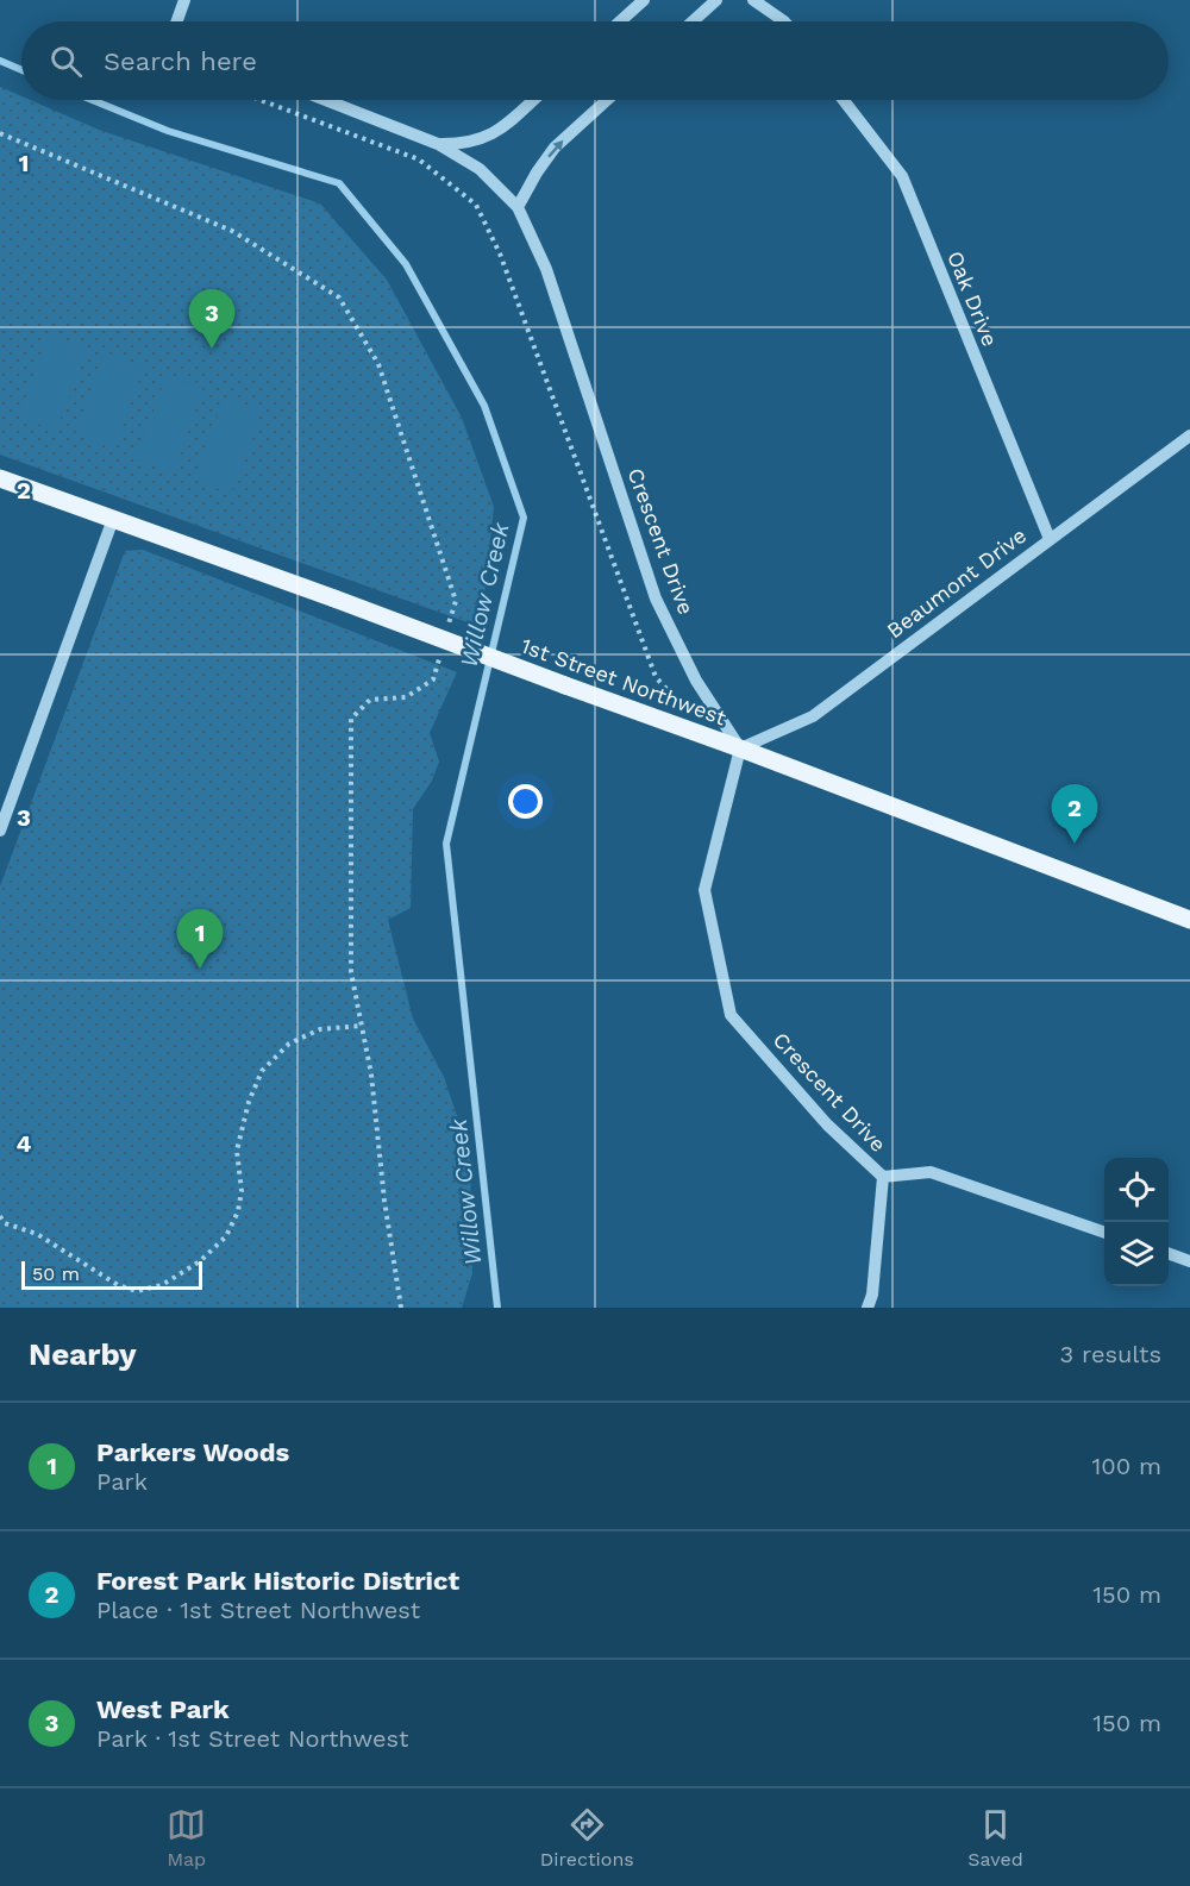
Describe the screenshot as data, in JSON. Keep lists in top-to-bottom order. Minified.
{"streets":{"main road":["1st Street Northwest"],"street":["Oak Drive","Crescent Drive","Beaumont Drive"]},"crossings":[["Oak Drive","Beaumont Drive"],["Crescent Drive","Beaumont Drive"],["Crescent Drive","1st Street Northwest"],["Beaumont Drive","1st Street Northwest"]],"water":["Willow Creek"],"scale_bar":"50 m","page":{"search":"Search here","pins":["3","2","1"],"scale":"50 m","heading":["Nearby","3 results"],"list":[{"mark":"1","name":"Parkers Woods","note":"Park","value":"100 m"},{"mark":"2","name":"Forest Park Historic District","note":"Place · 1st Street Northwest","value":"150 m"},{"mark":"3","name":"West Park","note":"Park · 1st Street Northwest","value":"150 m"}],"nav":["Map","Directions","Saved"]},"grid":{"rows":["1","2","3","4"]}}
